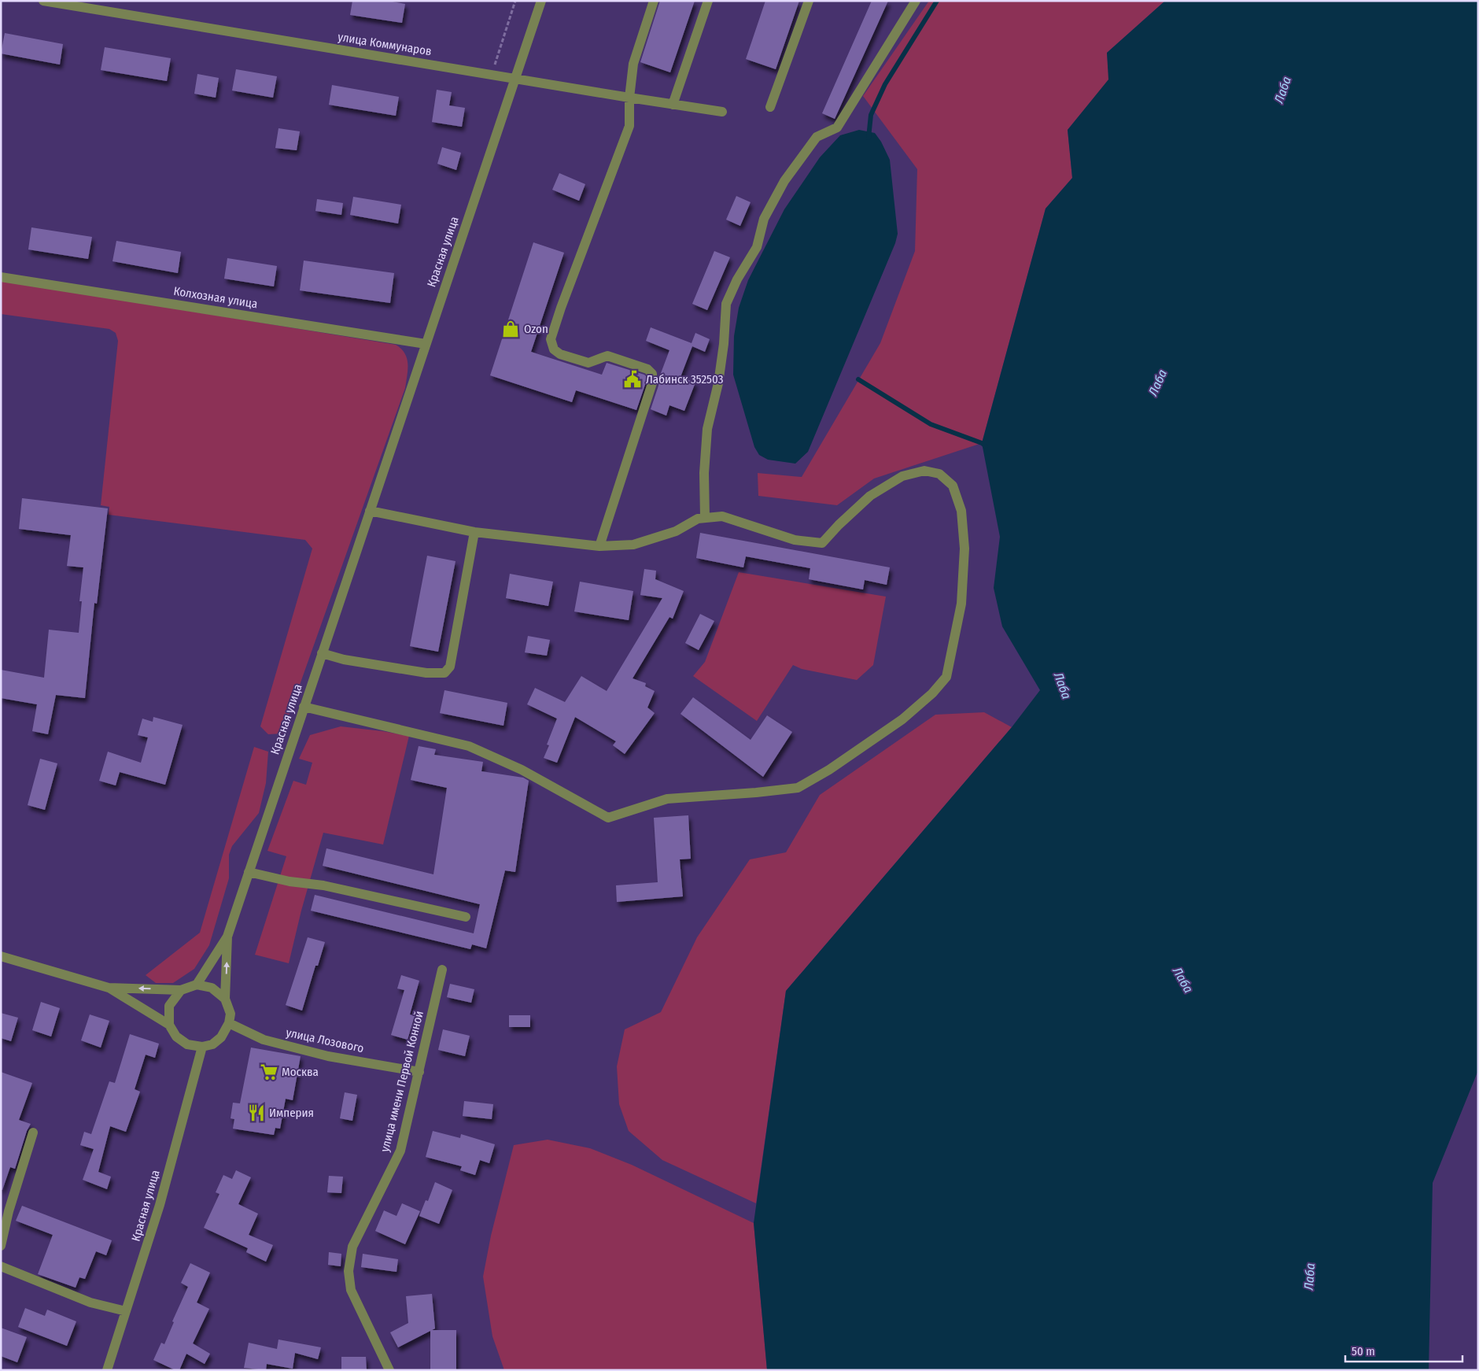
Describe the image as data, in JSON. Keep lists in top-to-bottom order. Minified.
{"streets":{"street":["улица Коммунаров","Красная улица","Колхозная улица","улица Лозового","улица имени Первой Конной"]},"crossings":[["улица Коммунаров","Красная улица"],["Красная улица","Колхозная улица"],["Красная улица","улица Лозового"],["улица Лозового","улица имени Первой Конной"]],"water":["Лаба"],"places":{"shop":["Ozon"],"public building":["Лабинск 352503"],"supermarket":["Москва"],"restaurant":["Империя"]},"scale_bar":"50 m"}
